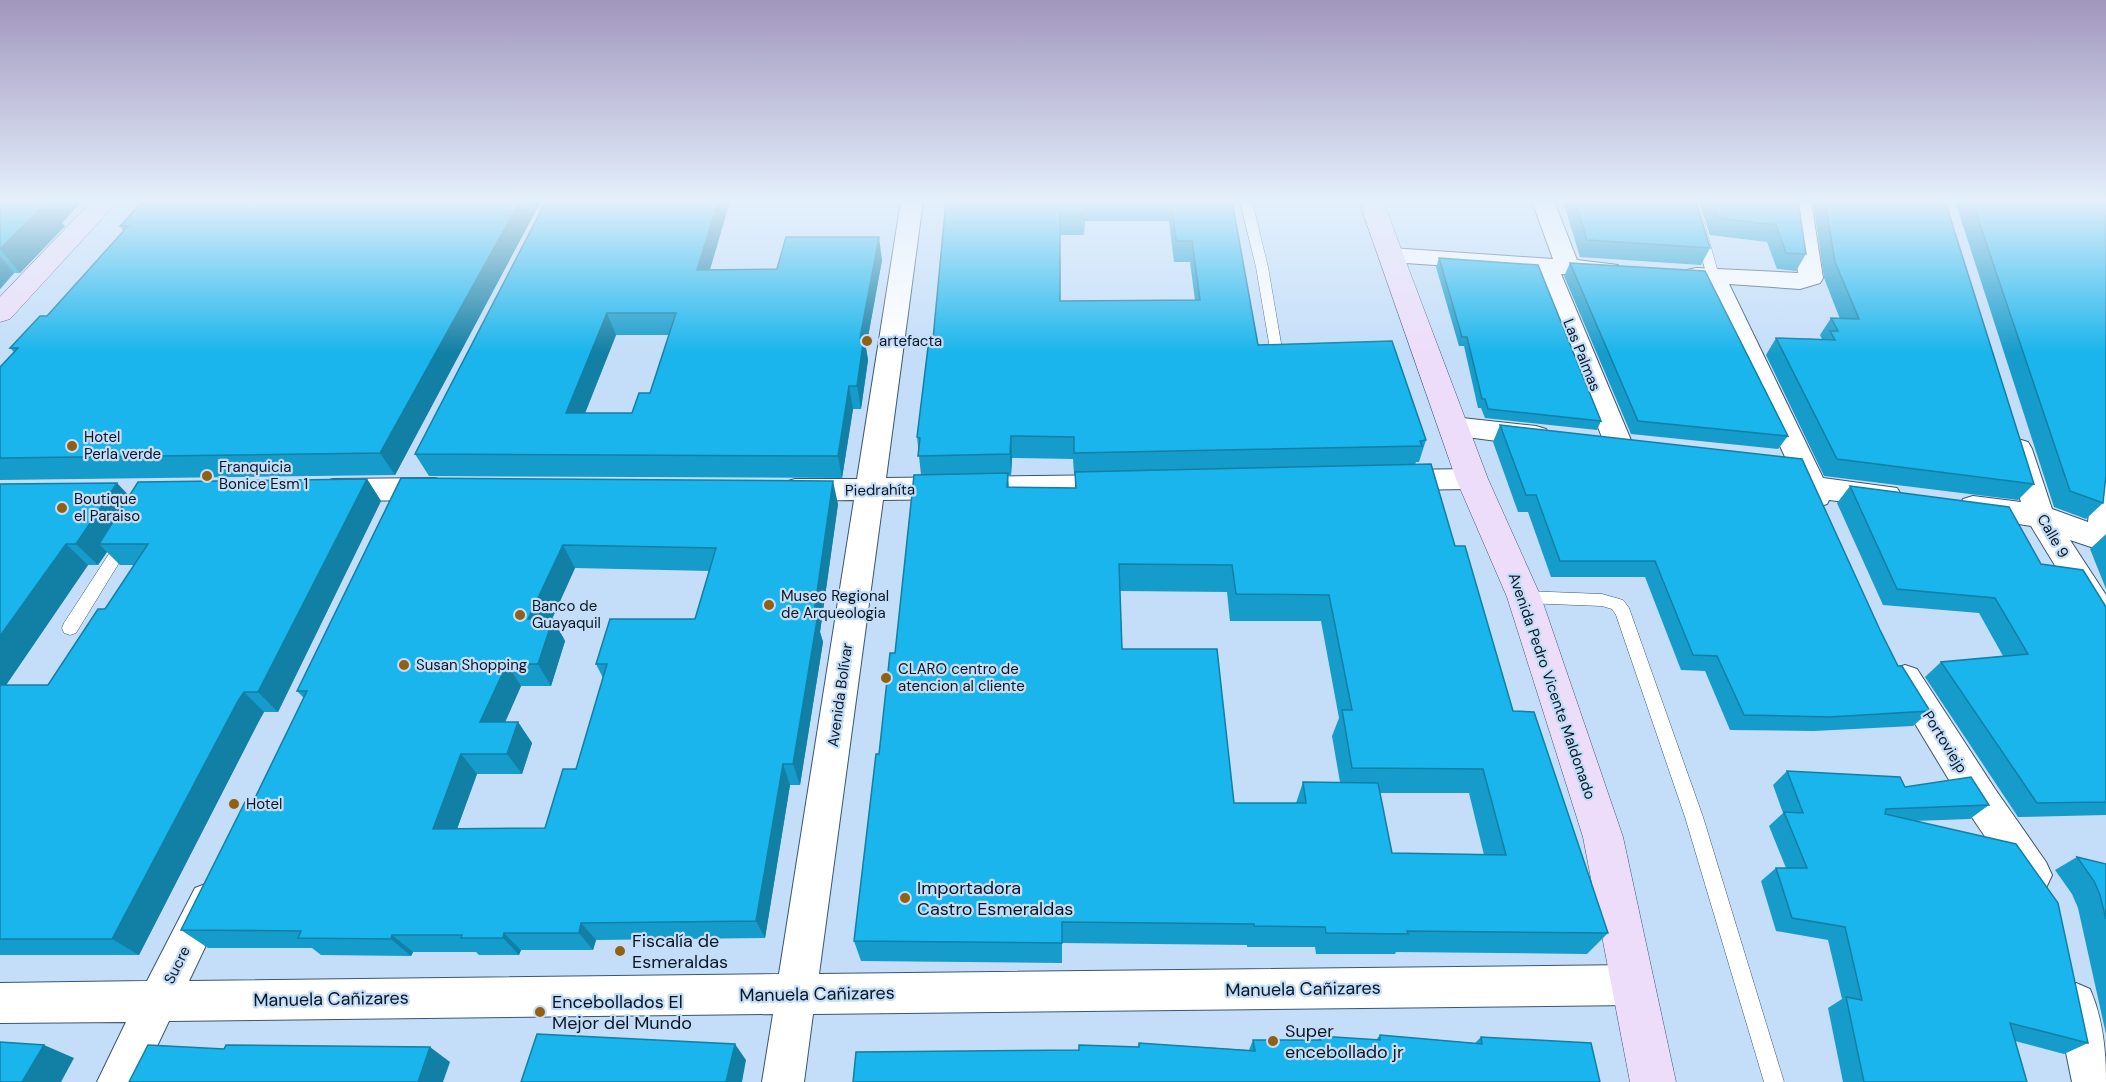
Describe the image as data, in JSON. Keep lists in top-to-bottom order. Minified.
{"streets":{"main road":["Avenida Pedro Vicente Maldonado"],"street":["Las Palmas","Piedrahíta","Calle 9","Avenida Bolívar","Portoviejp","Sucre","Manuela Cañizares"]},"crossings":[["Piedrahíta","Avenida Bolívar"],["Avenida Pedro Vicente Maldonado","Manuela Cañizares"],["Avenida Bolívar","Manuela Cañizares"],["Sucre","Manuela Cañizares"]],"places":["artefacta","Hotel Perla verde","Franquicia Bonice Esm 1","Boutique el Paraiso","Museo Regional de Arqueologia","Banco de Guayaquil","Susan Shopping","CLARO centro de atencion al cliente","Hotel","Importadora Castro Esmeraldas","Fiscalía de Esmeraldas","Encebollados El Mejor del Mundo","Super encebollado jr"]}
